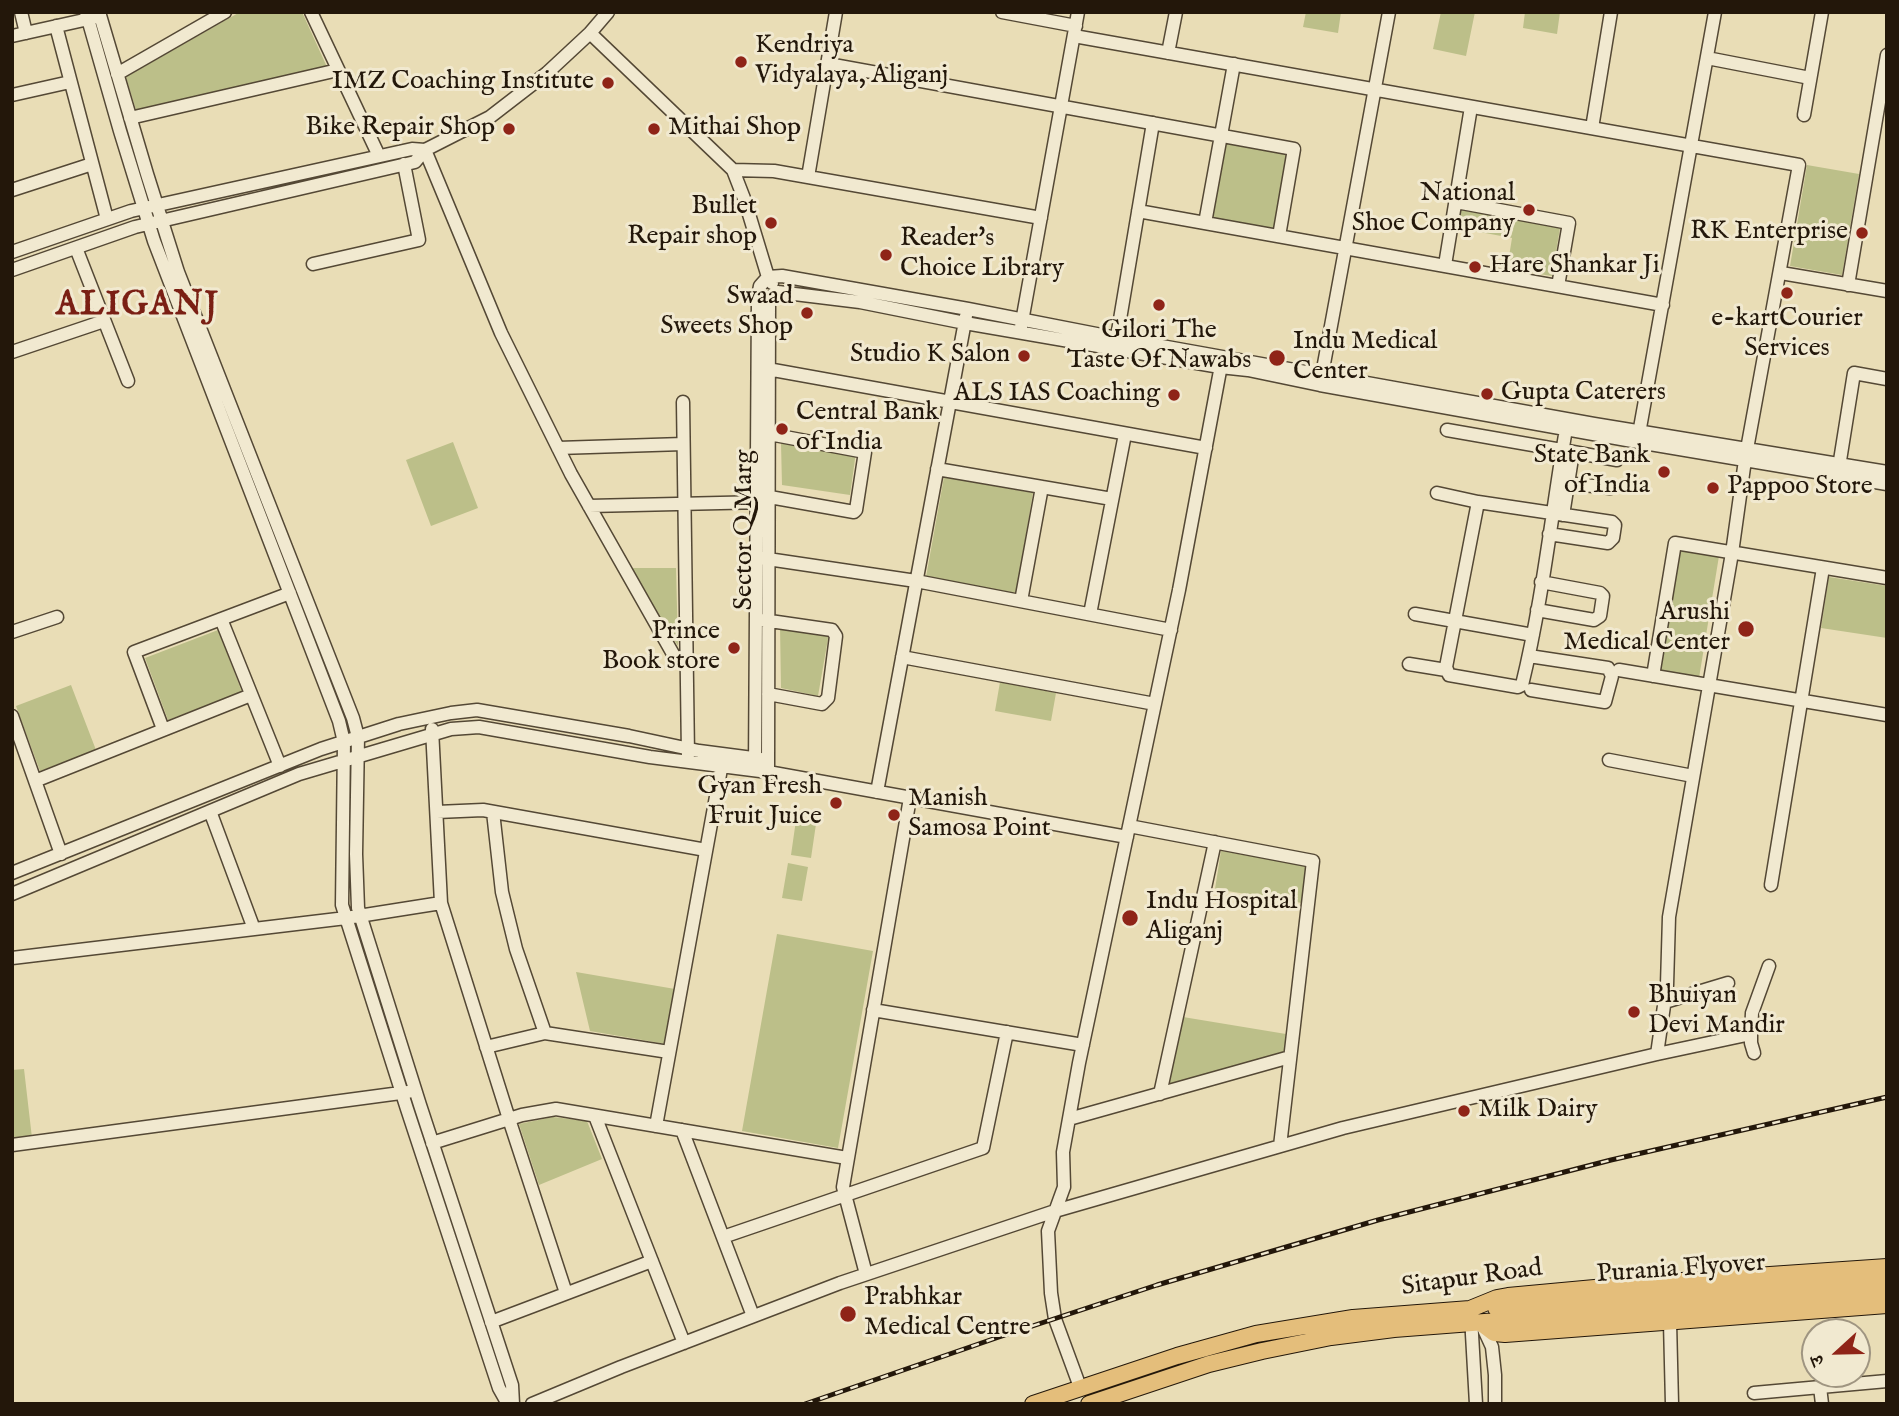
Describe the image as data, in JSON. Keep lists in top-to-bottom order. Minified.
{"streets":{"main road":["Purania Flyover","Sitapur Road"],"street":["Sector Q Marg"]},"crossings":[["Purania Flyover","Sitapur Road"]],"districts":["ALIGANJ"],"places":["Kendriya Vidyalaya, Aliganj","IMZ Coaching Institute","Bike Repair Shop","Mithai Shop","National Shoe Company","Bullet Repair shop","RK Enterprise","Reader's Choice Library","Hare Shankar Ji","e-kartCourier Services","Gilori The Taste Of Nawabs","Swaad Sweets Shop","Studio K Salon","Indu Medical Center","Gupta Caterers","ALS IAS Coaching","Central Bank of India","State Bank of India","Pappoo Store","Arushi Medical Center","Prince Book store","Gyan Fresh Fruit Juice","Manish Samosa Point","Indu Hospital Aliganj","Bhuiyan Devi Mandir","Milk Dairy","Prabhkar Medical Centre"],"north":"left"}
